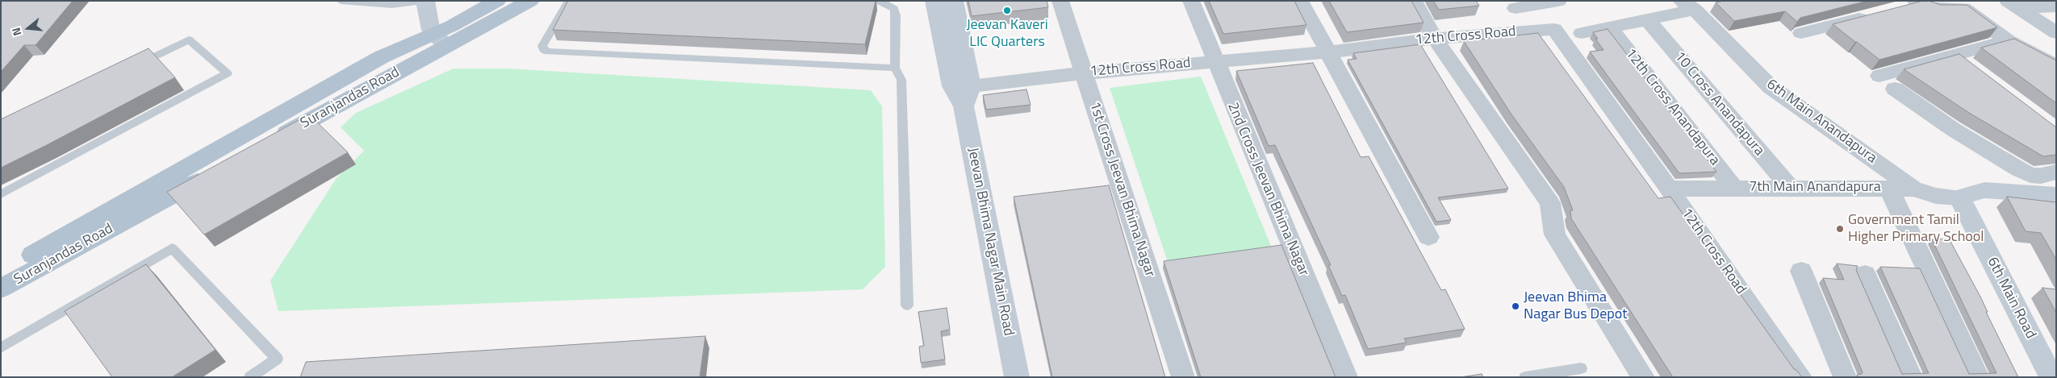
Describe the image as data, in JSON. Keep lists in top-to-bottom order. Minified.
{"streets":{"main road":["Suranjandas Road","Jeevan Bhima Nagar Main Road","6th Main Road"],"street":["12th Cross Road","10 Cross Anandapura","12th Cross Anandapura","6th Main Anandapura","7th Main Anandapura","1st Cross Jeevan Bhima Nagar","2nd Cross Jeevan Bhima Nagar"]},"crossings":[["12th Cross Road","7th Main Anandapura"],["12th Cross Road","1st Cross Jeevan Bhima Nagar"],["12th Cross Road","2nd Cross Jeevan Bhima Nagar"],["12th Cross Road","Jeevan Bhima Nagar Main Road"],["10 Cross Anandapura","7th Main Anandapura"],["12th Cross Anandapura","7th Main Anandapura"],["6th Main Anandapura","7th Main Anandapura"],["7th Main Anandapura","6th Main Road"]],"places":["Jeevan Kaveri LIC Quarters","Government Tamil Higher Primary School","Jeevan Bhima Nagar Bus Depot"],"north":"left"}
